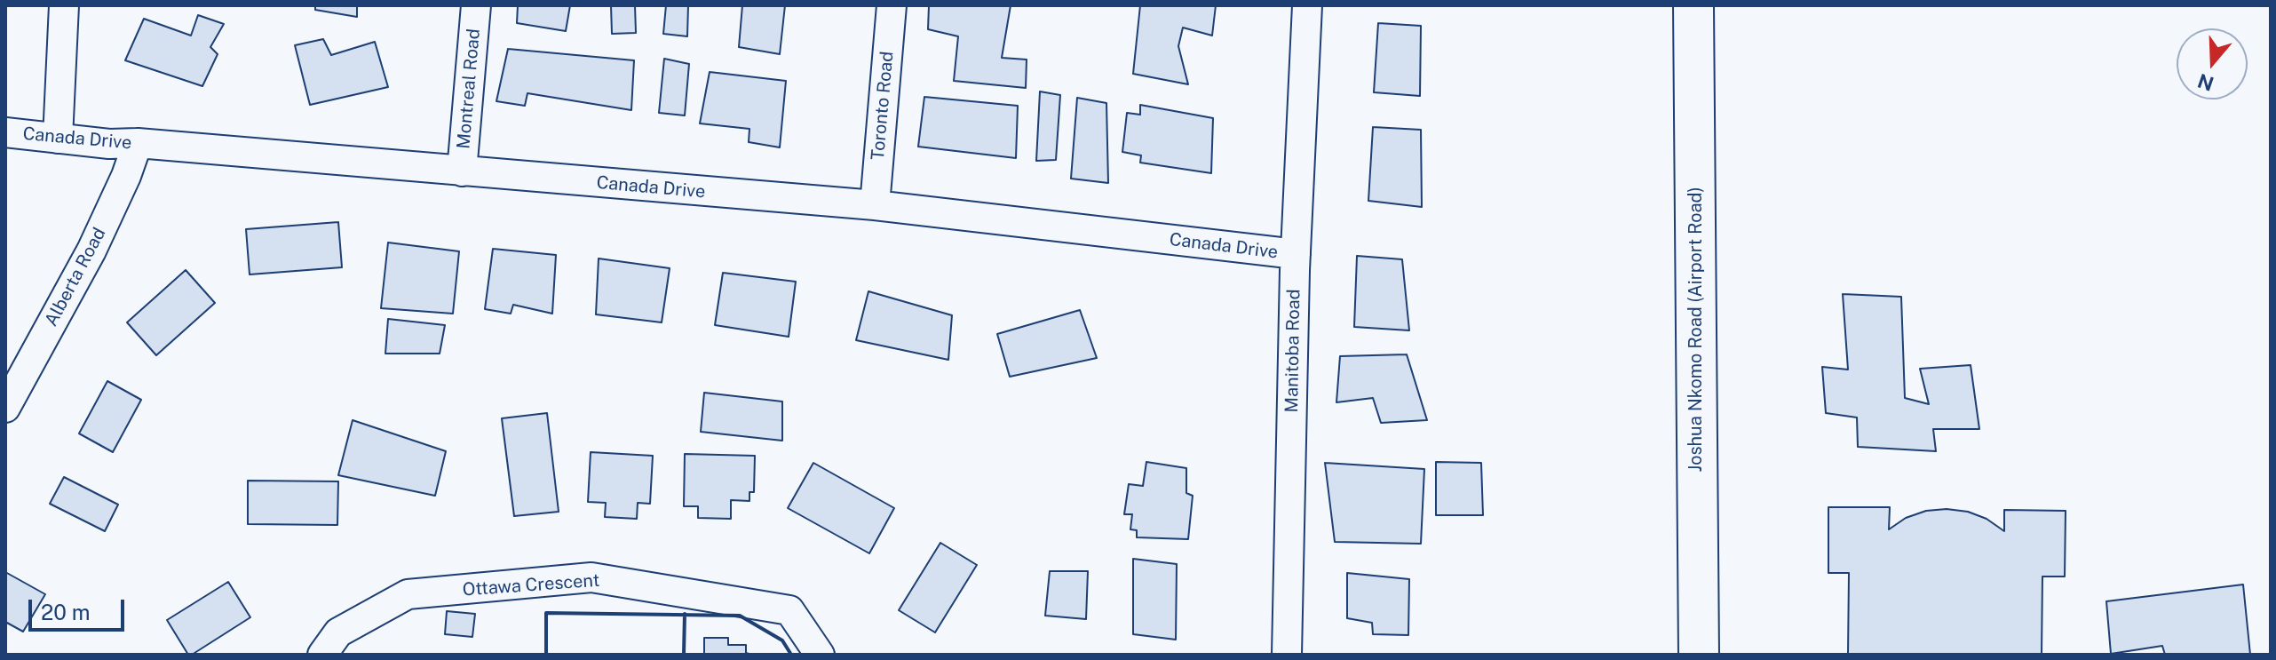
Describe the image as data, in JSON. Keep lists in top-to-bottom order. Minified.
{"streets":{"street":["Montreal Road","Toronto Road","Canada Drive","Alberta Road","Joshua Nkomo Road (Airport Road)","Manitoba Road","Ottawa Crescent"]},"crossings":[["Montreal Road","Canada Drive"],["Toronto Road","Canada Drive"],["Canada Drive","Alberta Road"],["Canada Drive","Manitoba Road"]],"scale_bar":"20 m","north":"bottom"}
